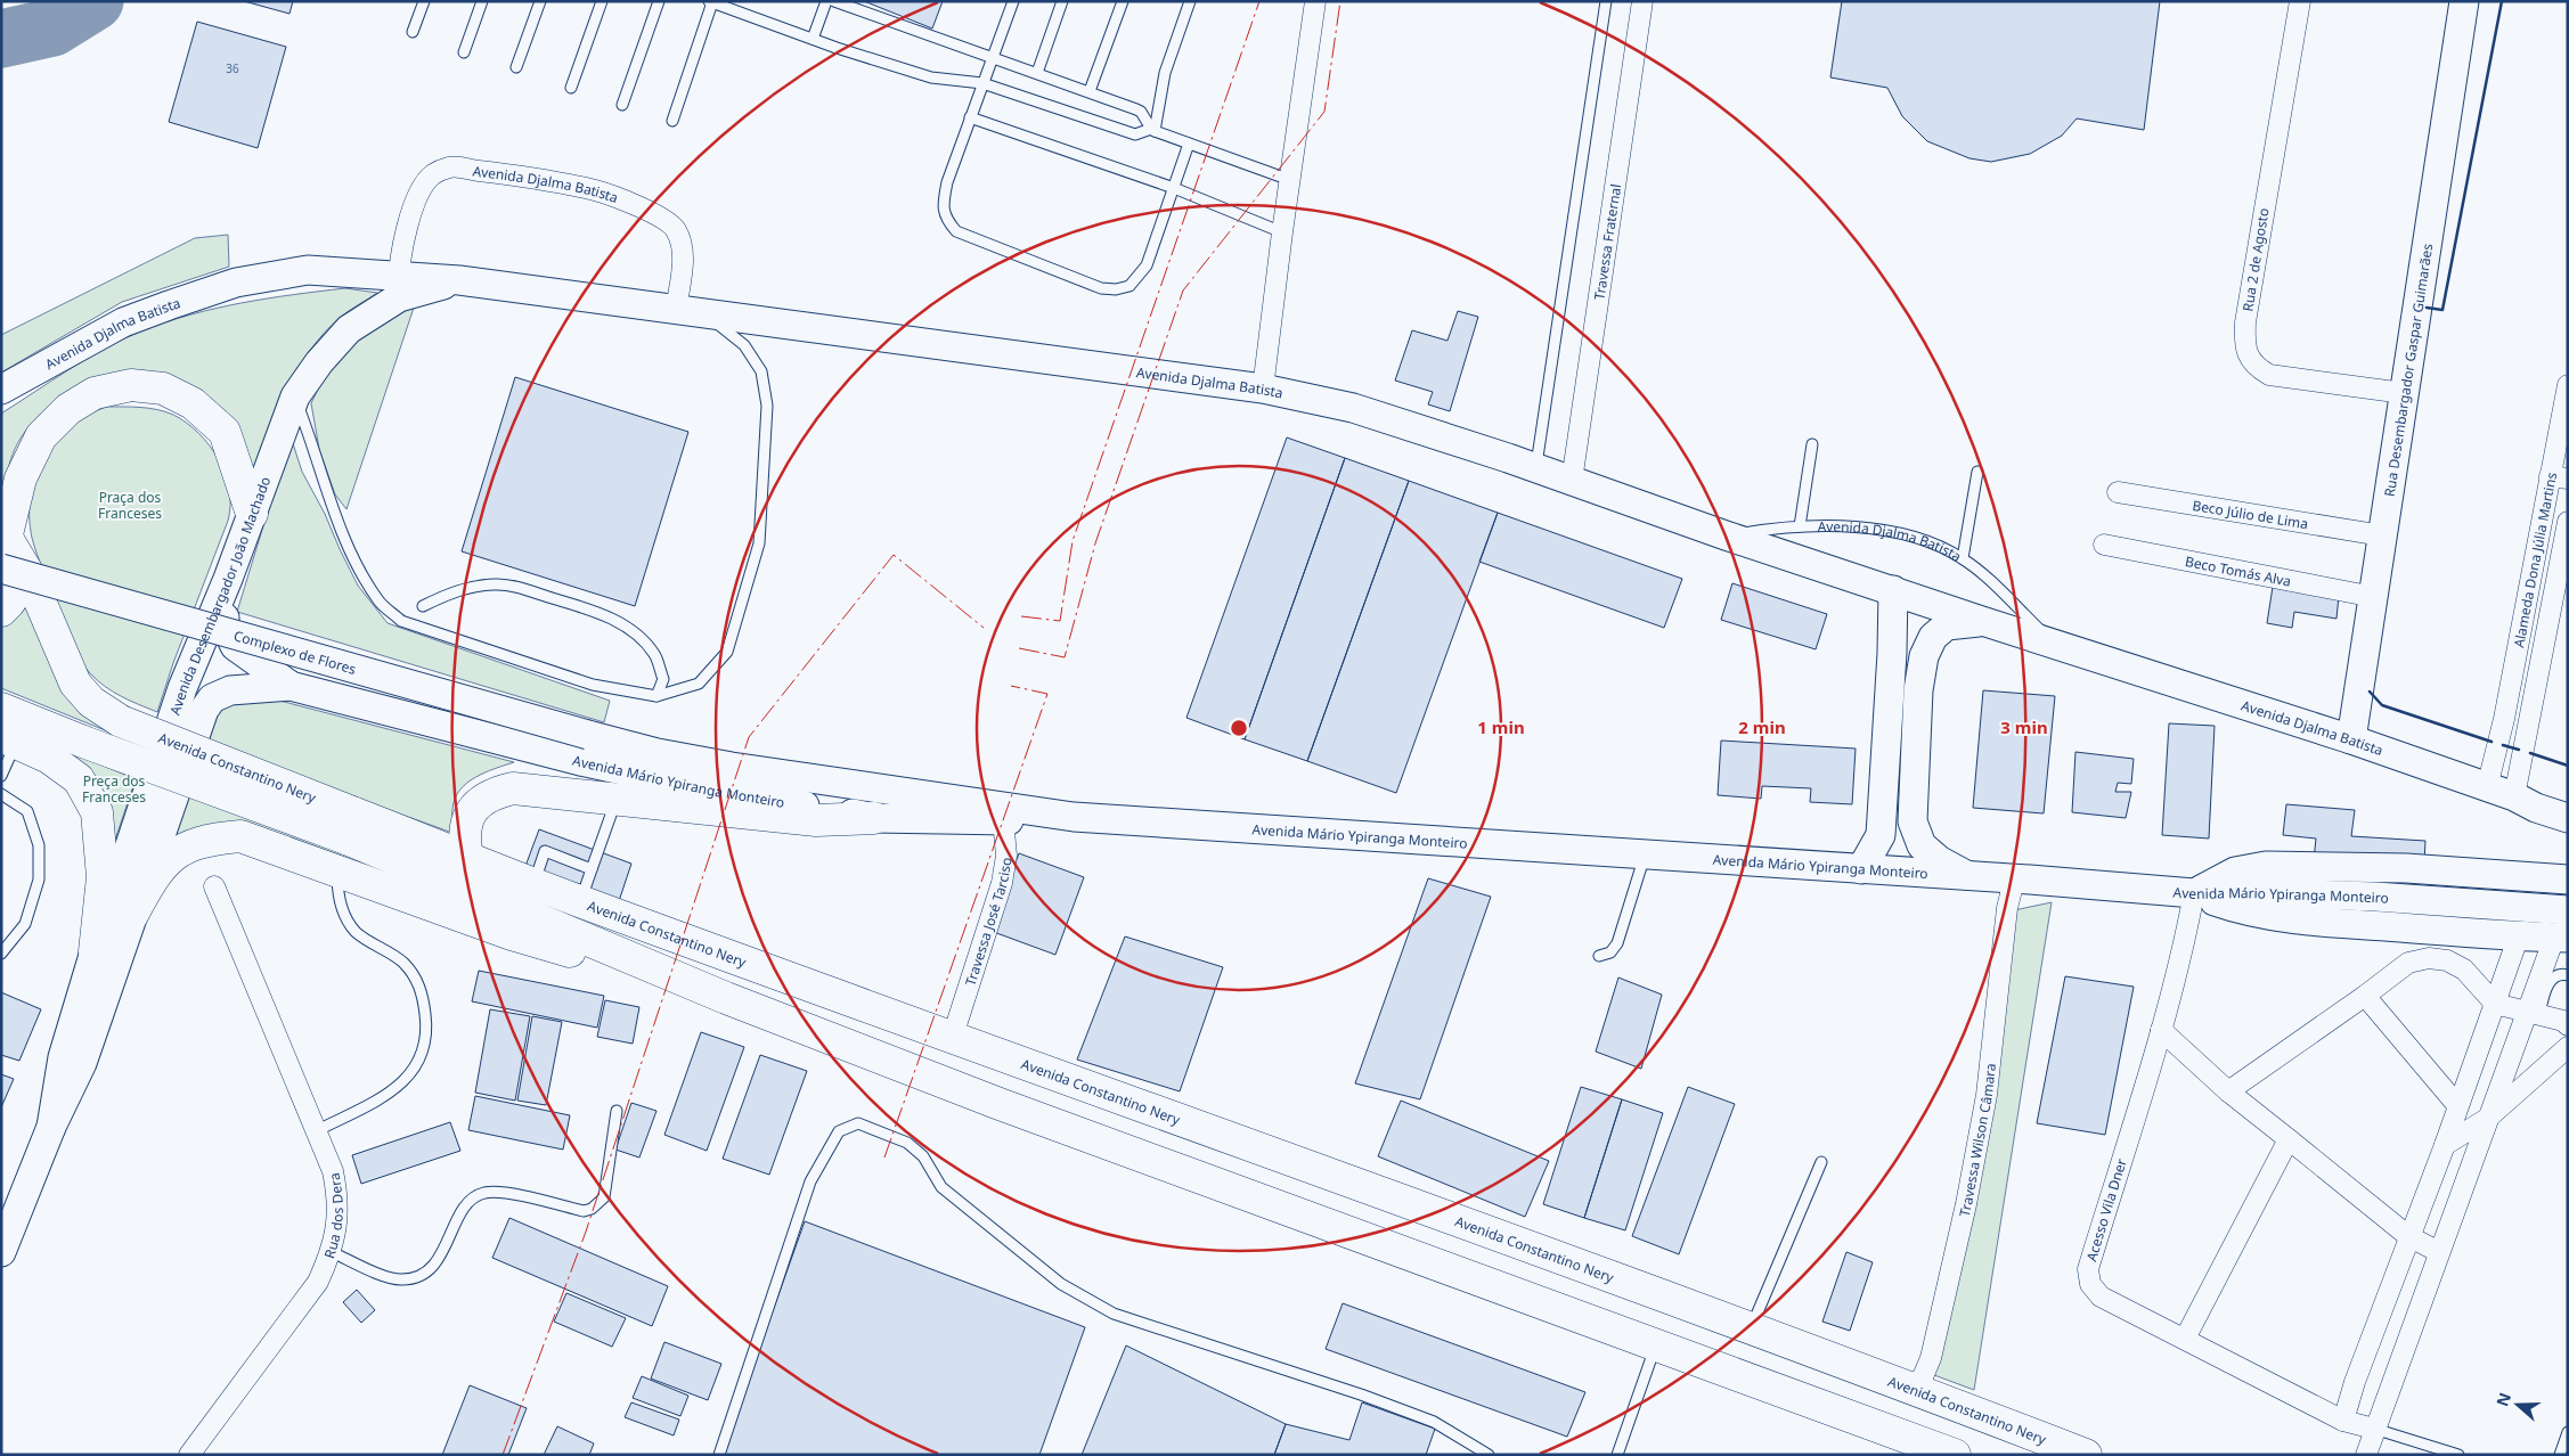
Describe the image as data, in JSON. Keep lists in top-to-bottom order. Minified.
{"streets":{"highway":["Avenida Constantino Nery"],"main road":["Avenida Djalma Batista","Rua Desembargador Gaspar Guimarães","Avenida Desembargador João Machado","Complexo de Flores","Avenida Mário Ypiranga Monteiro"],"street":["Travessa Fraternal","Rua 2 de Agosto","Beco Júlio de Lima","Alameda Dona Júlia Martins","Beco Tomás Alva","Travessa José Tarciso","Travessa Wilson Câmara","Acesso Vila Dner","Rua dos Dera"]},"crossings":[["Avenida Djalma Batista","Travessa Fraternal"],["Avenida Djalma Batista","Rua Desembargador Gaspar Guimarães"],["Avenida Djalma Batista","Alameda Dona Júlia Martins"],["Avenida Djalma Batista","Avenida Desembargador João Machado"],["Rua 2 de Agosto","Rua Desembargador Gaspar Guimarães"],["Rua Desembargador Gaspar Guimarães","Beco Júlio de Lima"],["Rua Desembargador Gaspar Guimarães","Beco Tomás Alva"],["Avenida Desembargador João Machado","Avenida Mário Ypiranga Monteiro"],["Complexo de Flores","Avenida Constantino Nery"],["Complexo de Flores","Avenida Mário Ypiranga Monteiro"],["Avenida Constantino Nery","Travessa José Tarciso"],["Avenida Constantino Nery","Travessa Wilson Câmara"],["Avenida Mário Ypiranga Monteiro","Travessa José Tarciso"],["Avenida Mário Ypiranga Monteiro","Travessa Wilson Câmara"],["Avenida Mário Ypiranga Monteiro","Acesso Vila Dner"]],"parks":["Praça dos Franceses","Preça dos Franceses"],"house_numbers":["36"],"north":"left","rings":["1 min","2 min","3 min"]}
